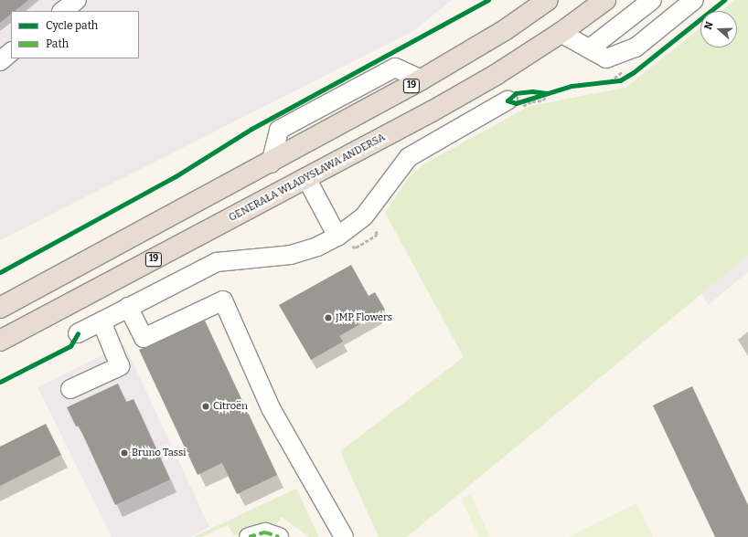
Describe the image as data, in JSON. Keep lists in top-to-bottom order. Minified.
{"streets":{"highway":["19","GENERAŁA WŁADYSŁAWA ANDERSA"]},"places":["JMP Flowers","Citroën","Bruno Tassi"],"legend":["Cycle path","Path"],"north":"left"}
